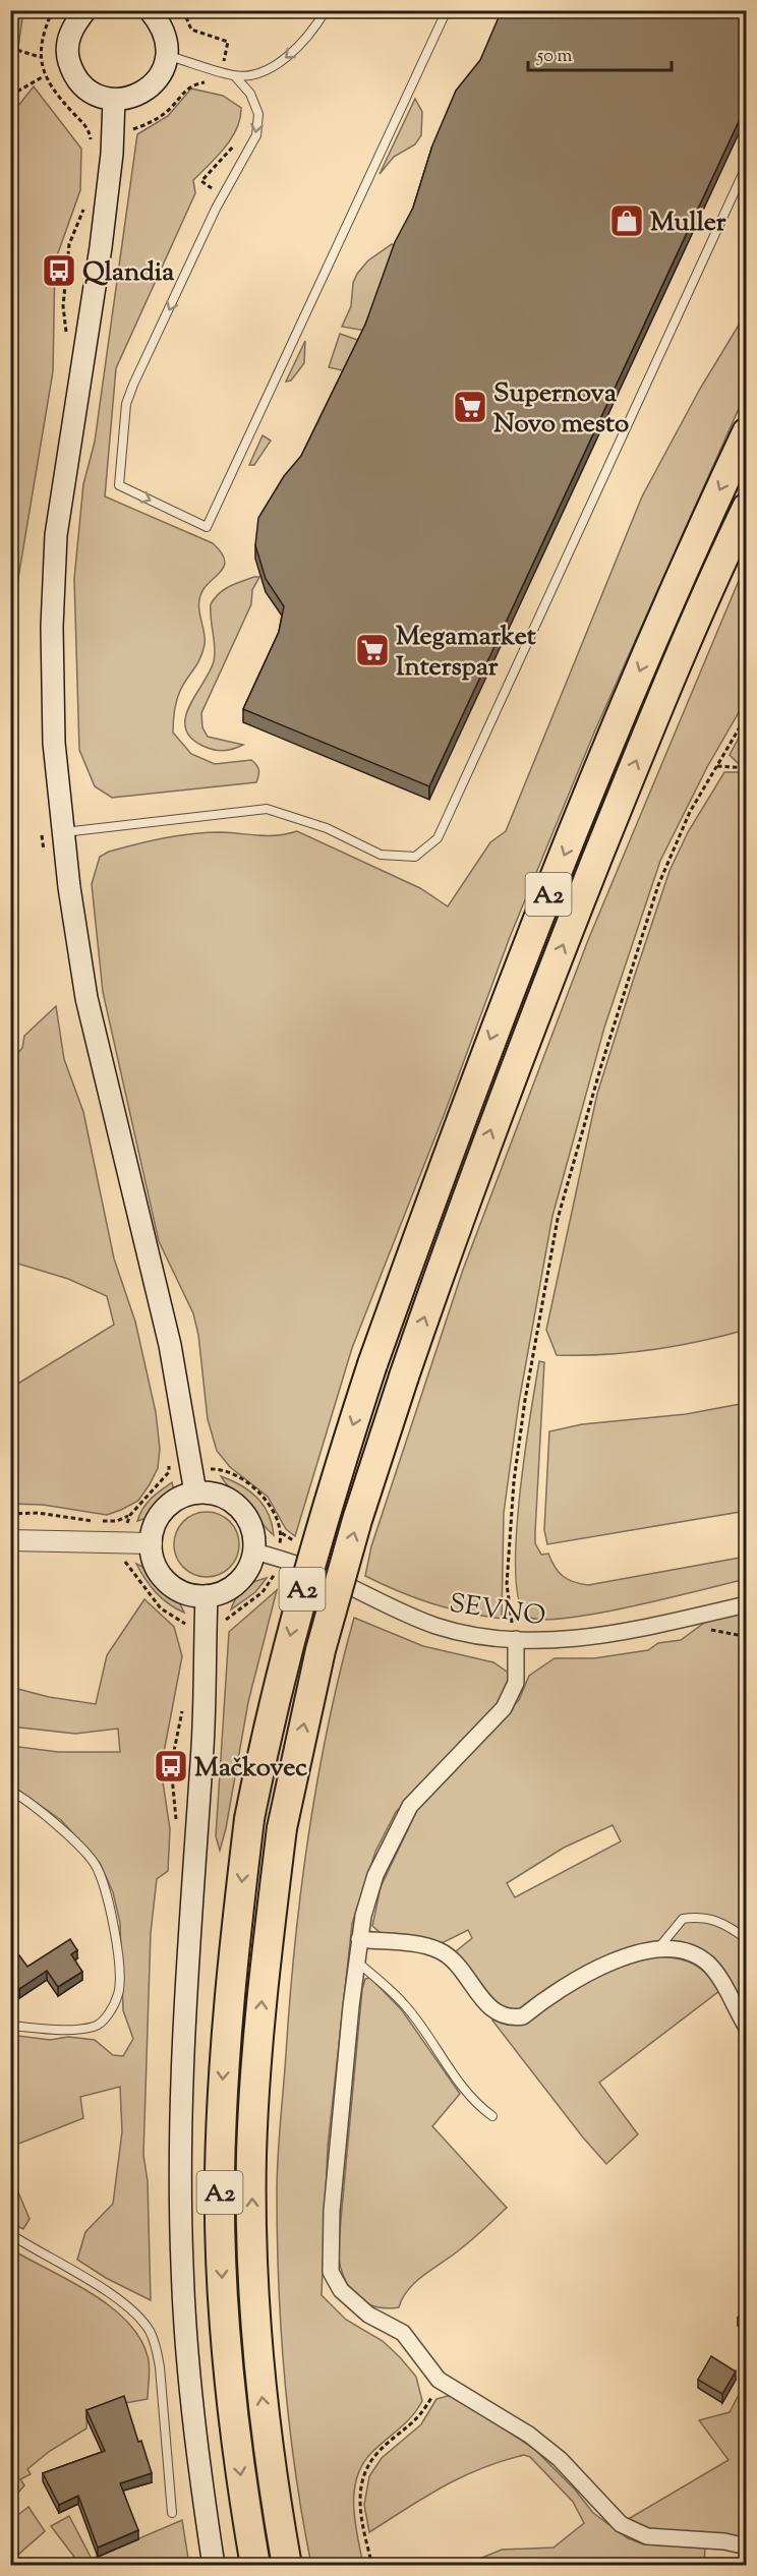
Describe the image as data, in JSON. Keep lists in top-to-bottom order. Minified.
{"streets":{"highway":["A2"],"street":["SEVNO"]},"places":{"shop":["Muller"],"bus stop":["Qlandia","Mačkovec"],"supermarket":["Supernova Novo mesto","Megamarket Interspar"]},"scale_bar":"50 m"}
